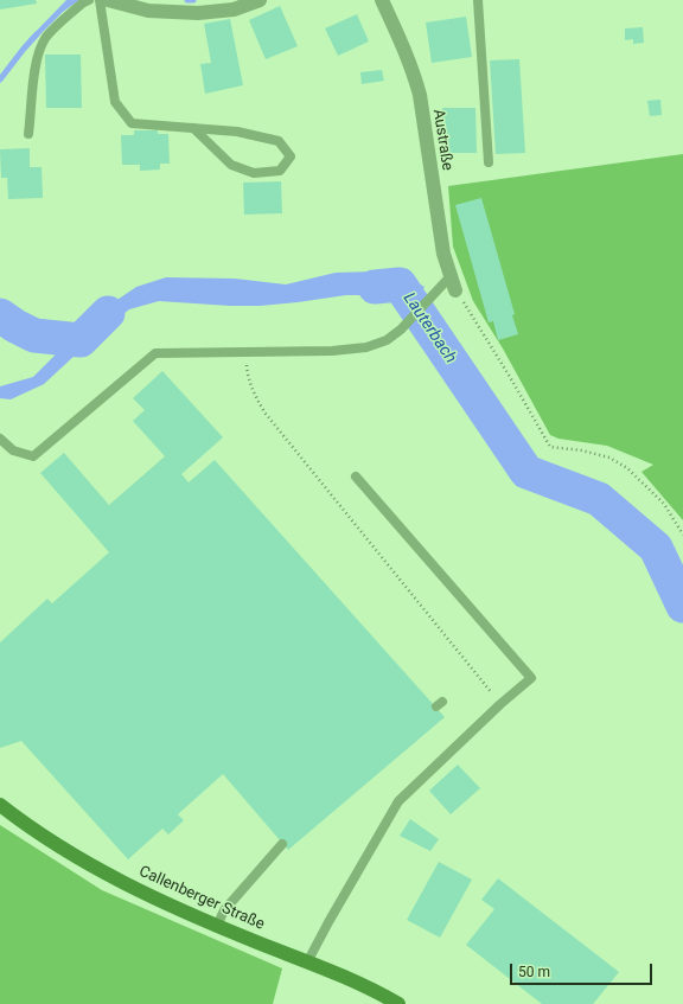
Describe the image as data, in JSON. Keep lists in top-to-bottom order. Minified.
{"streets":{"street":["Austraße","Callenberger Straße"]},"water":["Lauterbach"],"scale_bar":"50 m"}
